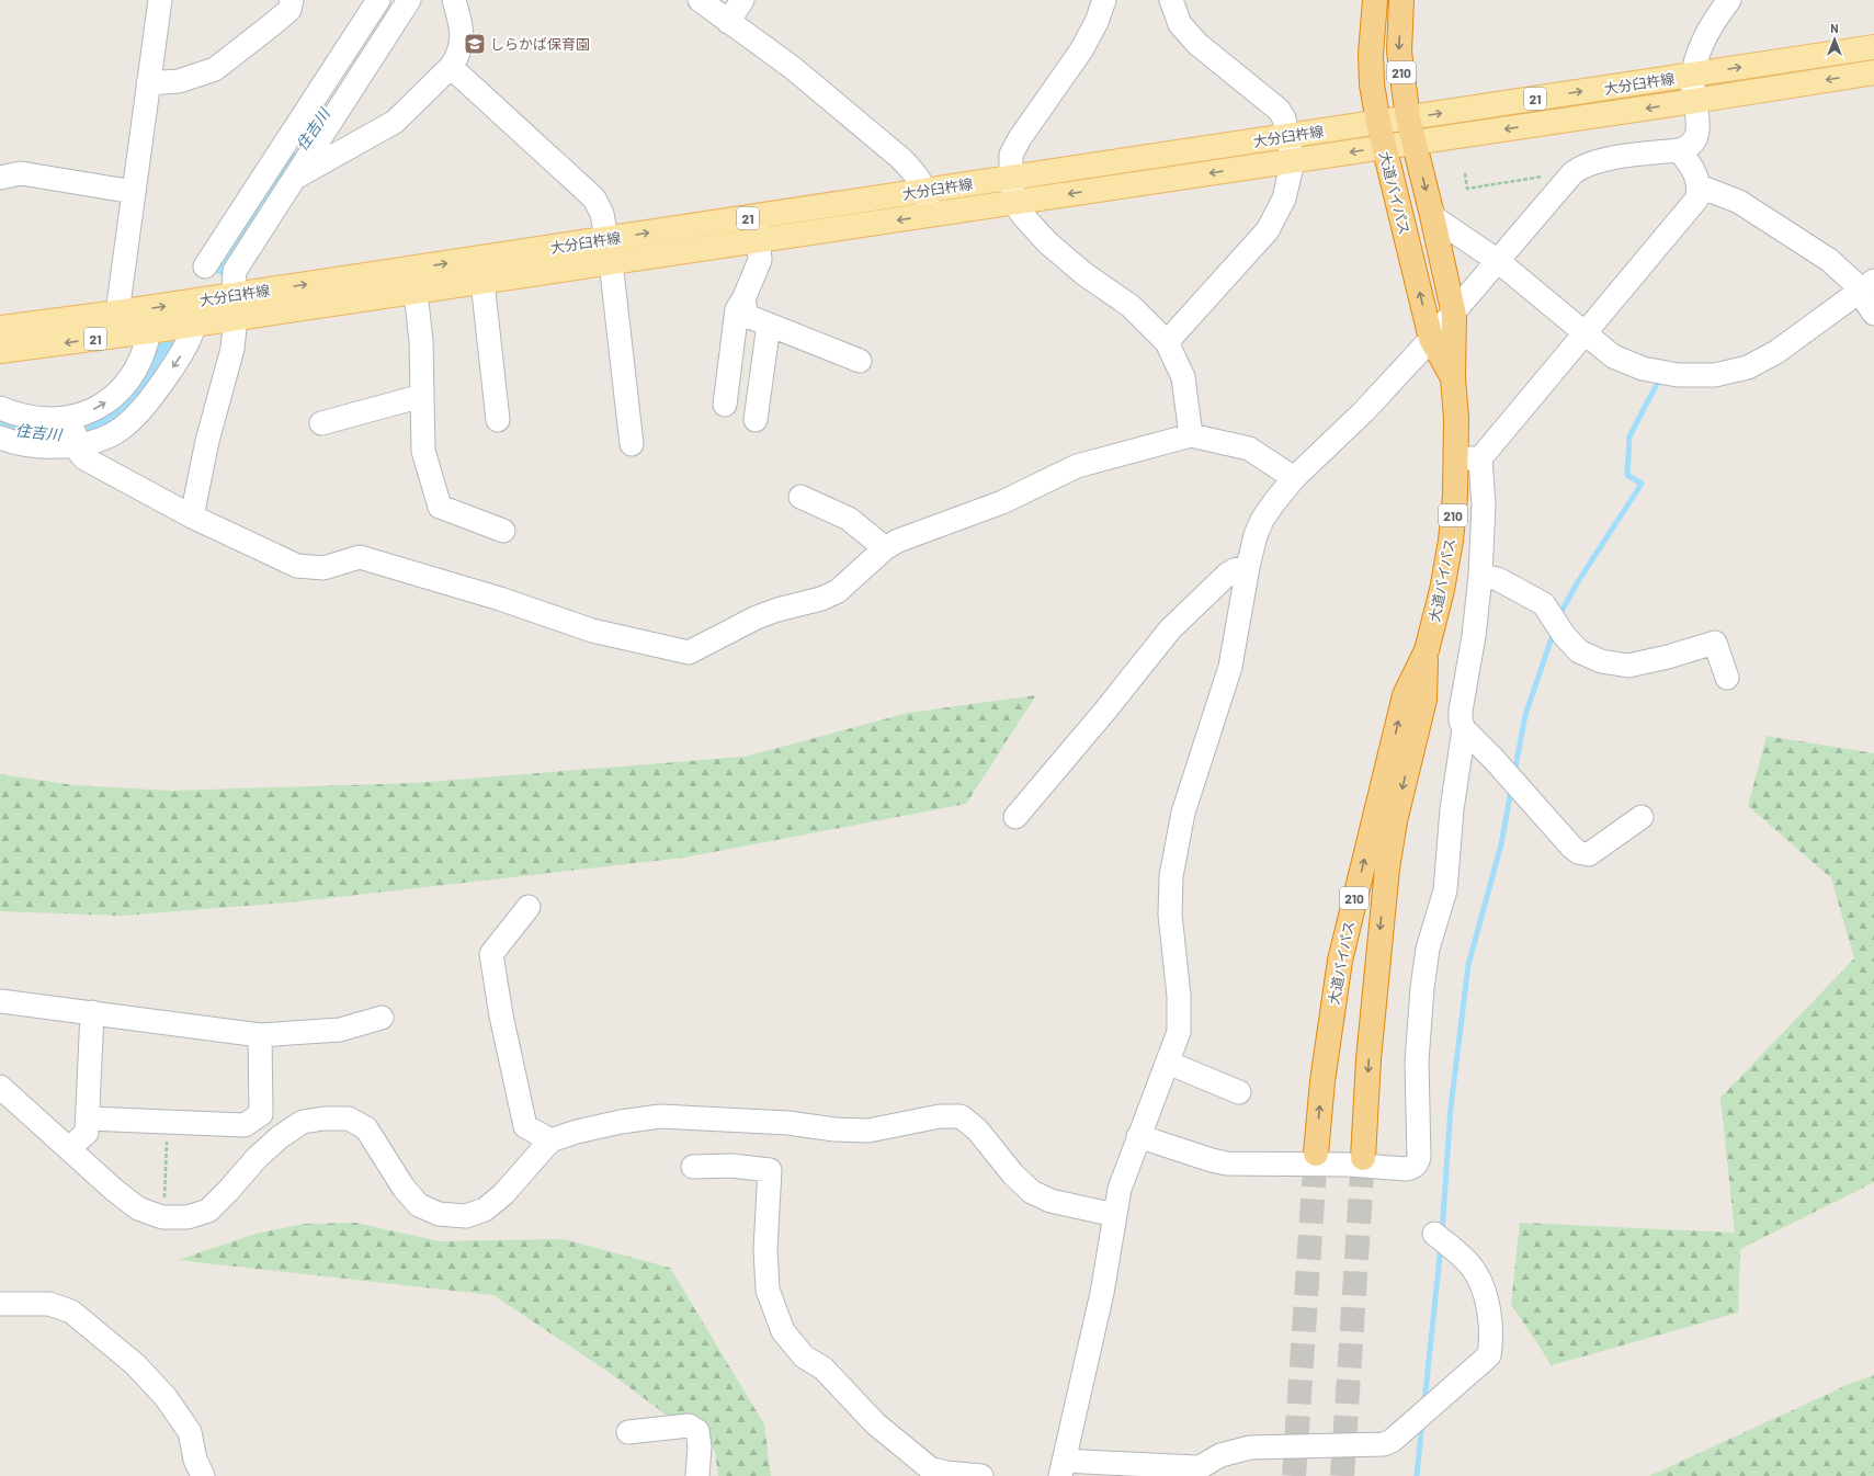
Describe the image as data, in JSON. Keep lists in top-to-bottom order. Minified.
{"streets":{"highway":["210","大道バイパス"],"main road":["大分臼杵線","21"]},"crossings":[["大分臼杵線","大道バイパス"]],"water":["住吉川"],"places":{"school or university":["しらかば保育園"]},"north":"top"}
